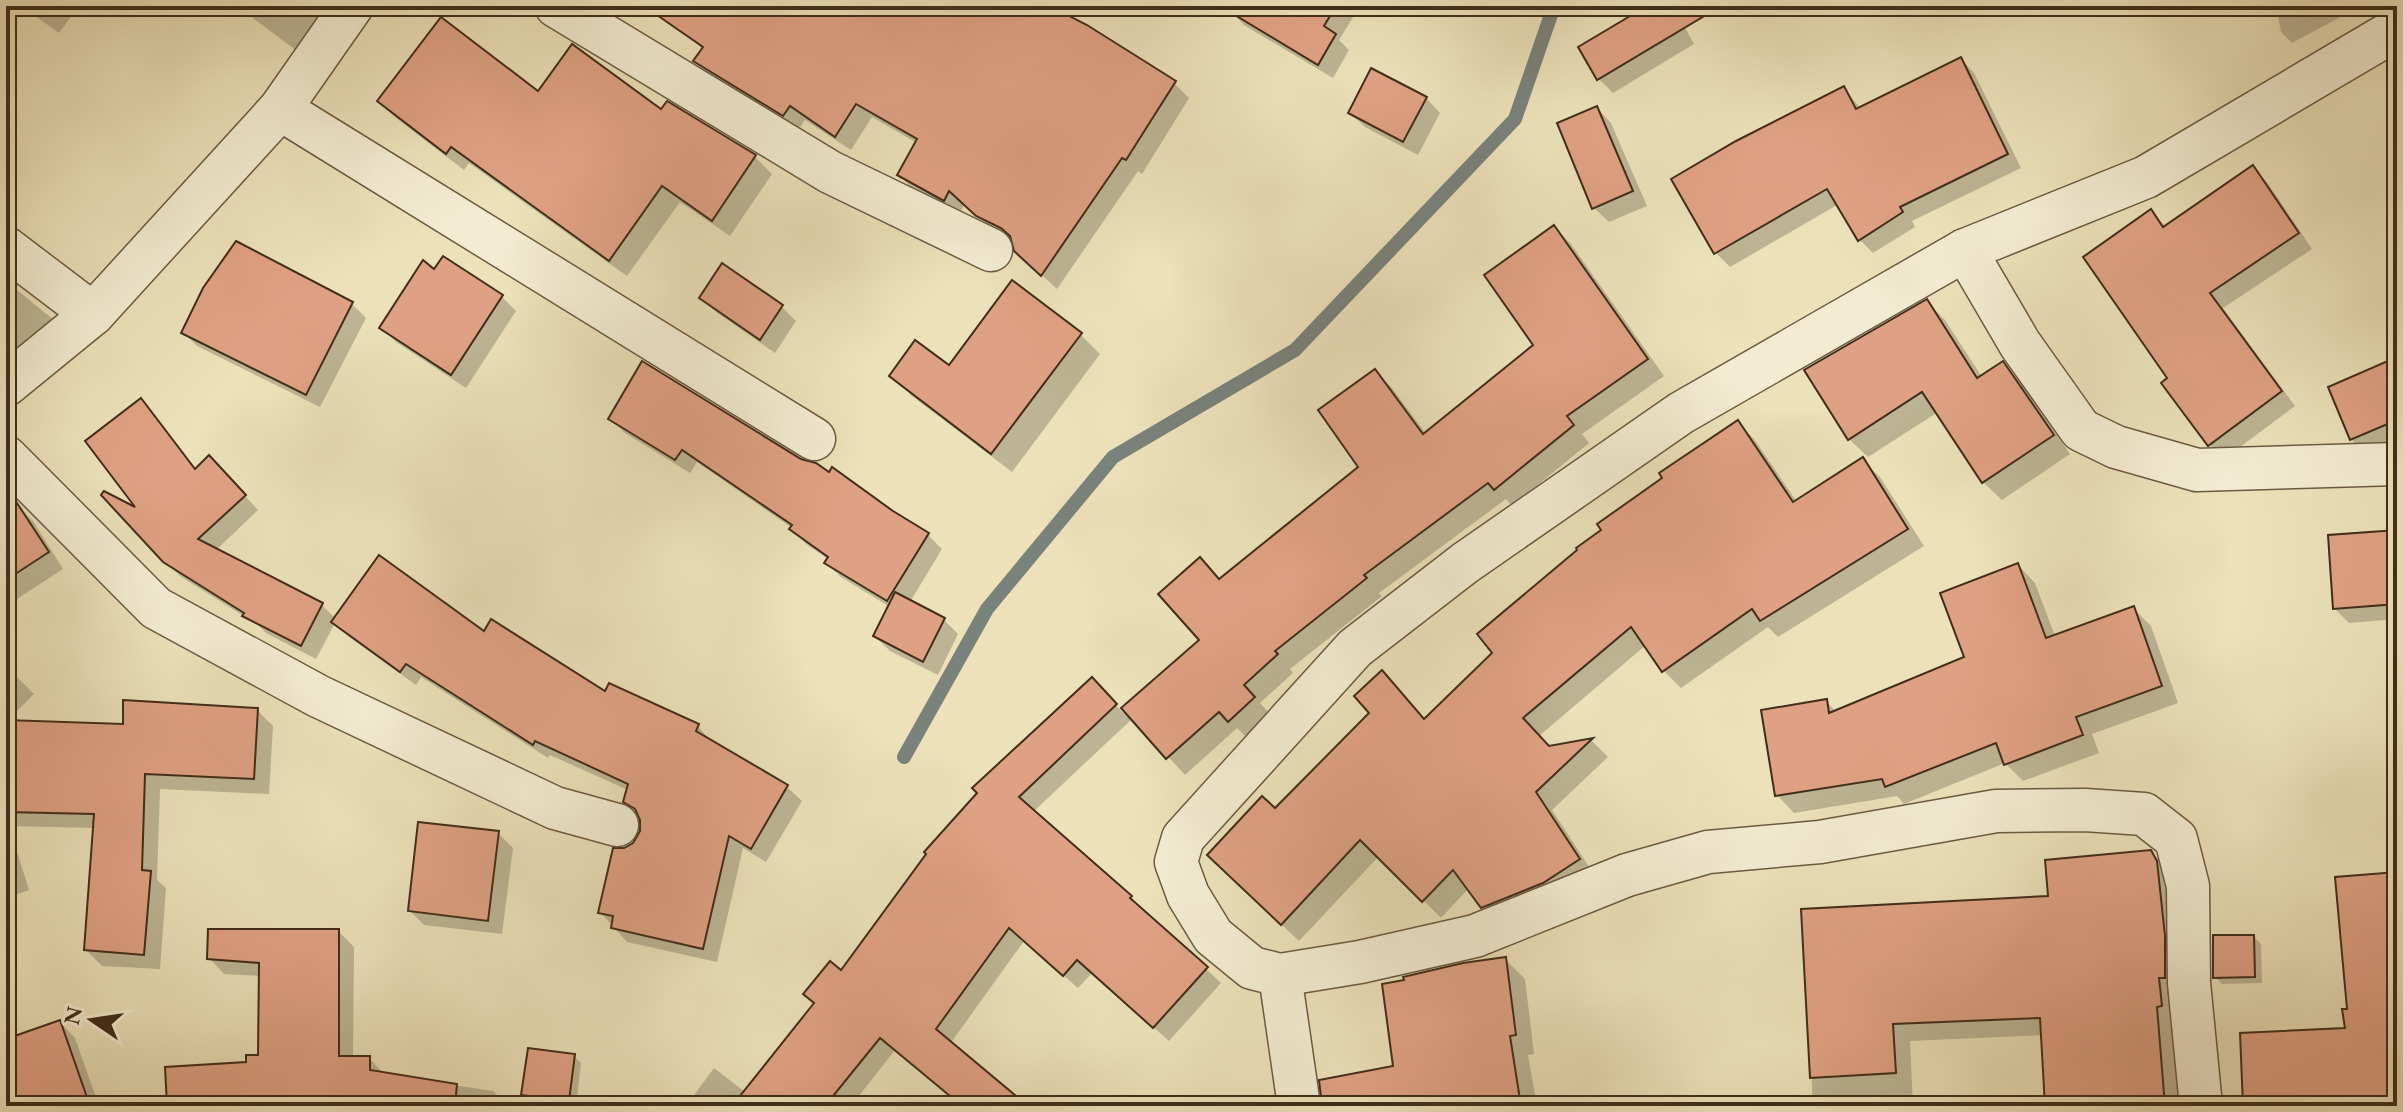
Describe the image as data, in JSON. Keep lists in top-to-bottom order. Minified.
{"north":"left"}
